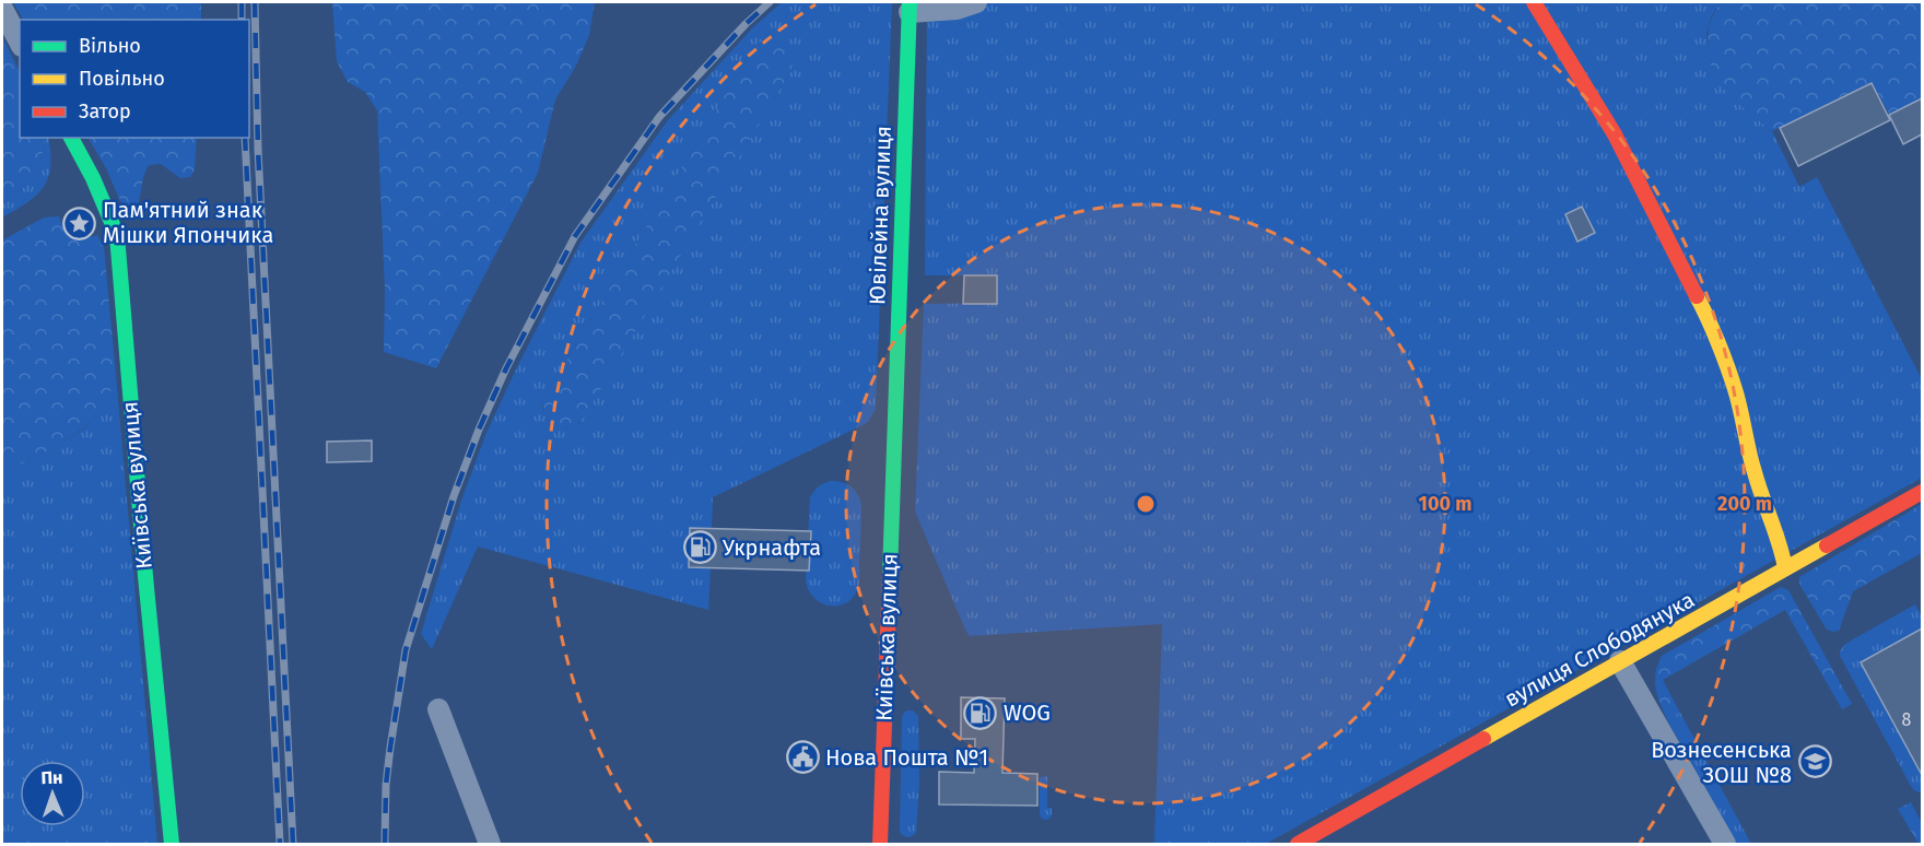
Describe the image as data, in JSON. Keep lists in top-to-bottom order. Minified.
{"streets":{"street":["Ювілейна вулиця","Київська вулиця","вулиця Слободянука"]},"crossings":[["Ювілейна вулиця","Київська вулиця"]],"places":{"place":["Пам'ятний знак Мішки Япончика"],"fuel station":["Укрнафта","WOG"],"public building":["Нова Пошта №1"],"school or university":["Вознесенська ЗОШ №8"]},"house_numbers":["8"],"legend":["Вільно","Повільно","Затор"],"north":"top","rings":["100 m","200 m"]}
